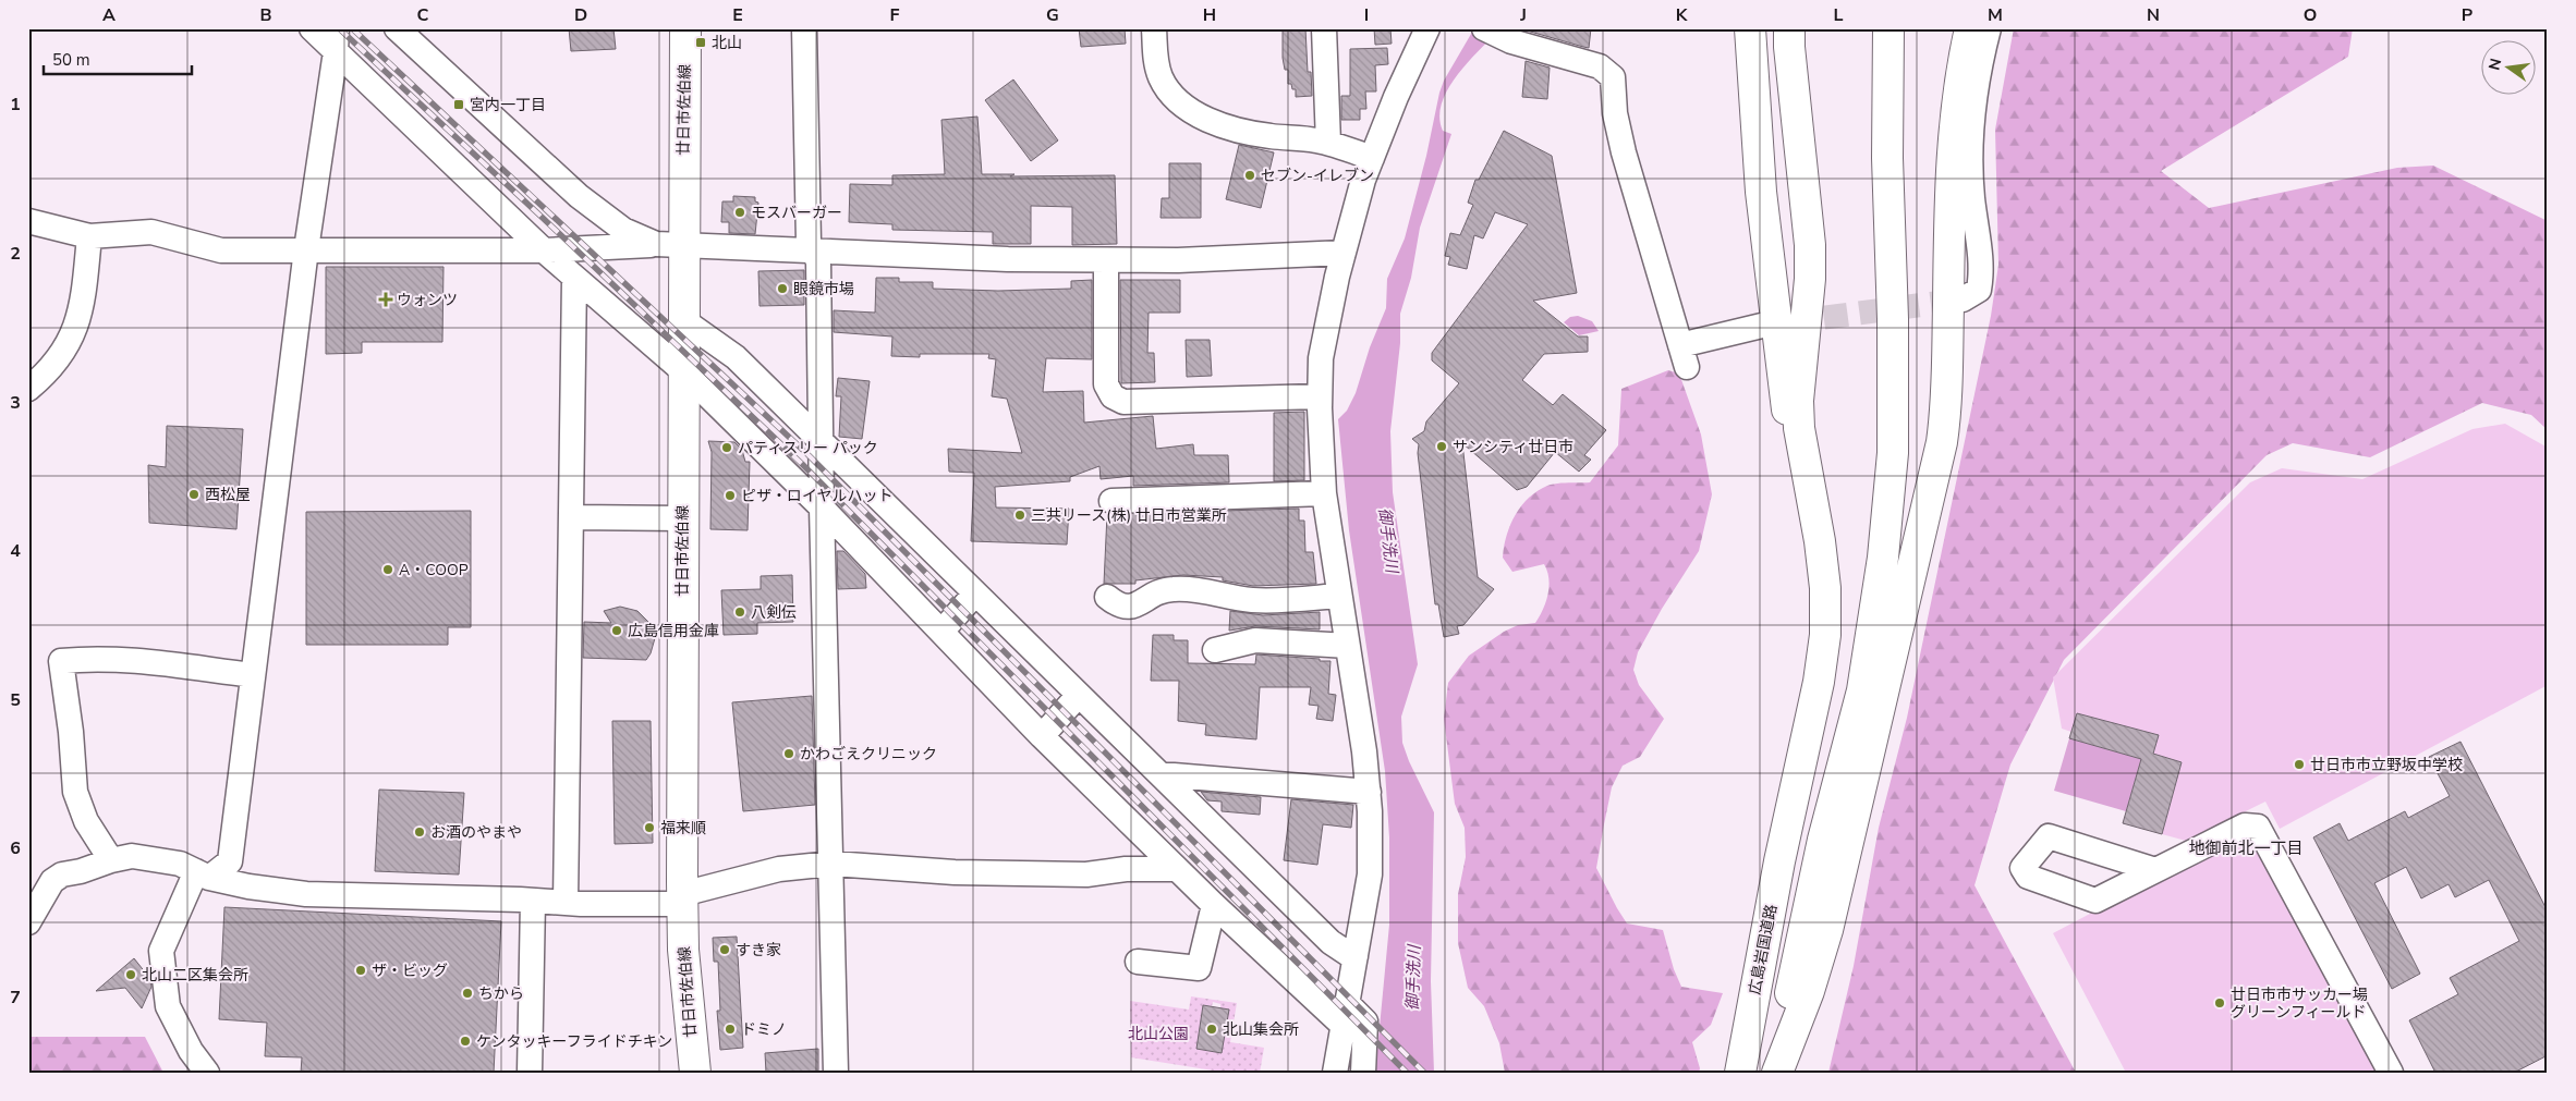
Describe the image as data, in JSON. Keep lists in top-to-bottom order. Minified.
{"streets":{"main road":["廿日市佐伯線","広島岩国道路"]},"districts":["地御前北一丁目"],"water":["御手洗川"],"parks":["北山公園"],"places":{"transit":["北山","宮内一丁目"],"other":["セブン-イレブン","モスバーガー","眼鏡市場","サンシティ廿日市","パティスリー パック","西松屋","ピザ・ロイヤルハット","三共リース(株) 廿日市営業所","A・COOP","八剣伝","広島信用金庫","かわごえクリニック","廿日市市立野坂中学校","福来順","お酒のやまや","すき家","ザ・ビッグ","北山二区集会所","ちから","廿日市市サッカー場 グリーンフィールド","ドミノ","北山集会所","ケンタッキーフライドチキン"],"health":["ウォンツ"]},"scale_bar":"50 m","north":"left","grid":{"columns":["A","B","C","D","E","F","G","H","I","J","K","L","M","N","O","P"],"rows":["1","2","3","4","5","6","7"]}}
